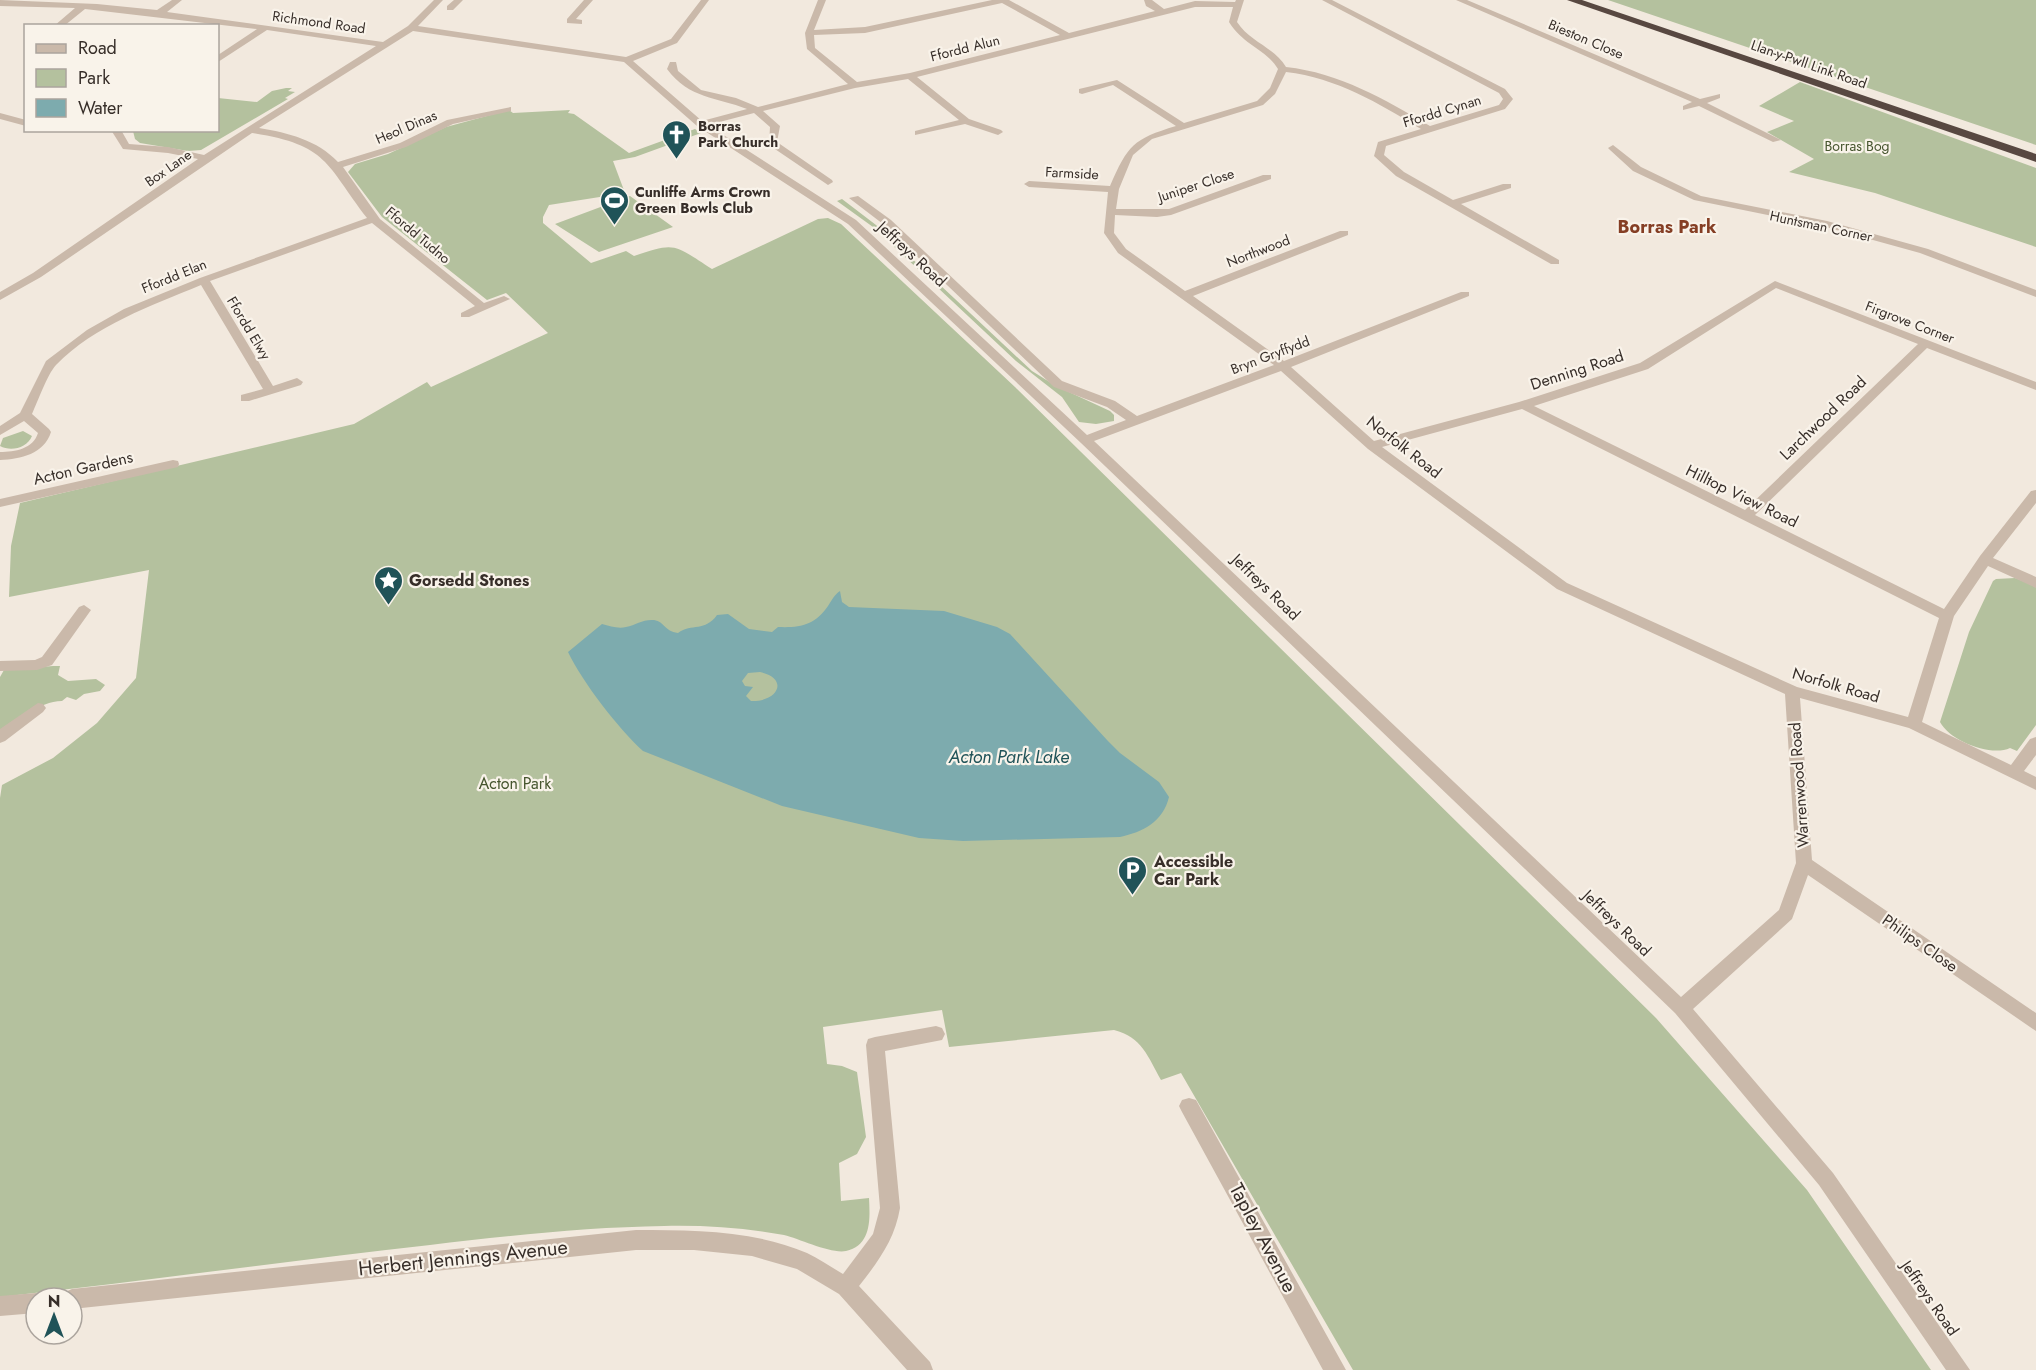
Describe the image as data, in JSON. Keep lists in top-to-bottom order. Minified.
{"streets":{"highway":["Llan-y-Pwll Link Road"],"street":["Richmond Road","Bieston Close","Ffordd Alun","Ffordd Cynan","Heol Dinas","Box Lane","Farmside","Juniper Close","Huntsman Corner","Ffordd Tudno","Northwood","Jeffreys Road","Ffordd Elan","Firgrove Corner","Ffordd Elwy","Bryn Gryffydd","Denning Road","Larchwood Road","Norfolk Road","Acton Gardens","Hilltop View Road","Warrenwood Road","Philips Close","Tapley Avenue","Herbert Jennings Avenue"]},"crossings":[["Richmond Road","Box Lane"],["Ffordd Alun","Jeffreys Road"],["Heol Dinas","Ffordd Tudno"],["Box Lane","Ffordd Tudno"],["Farmside","Norfolk Road"],["Juniper Close","Norfolk Road"],["Ffordd Tudno","Ffordd Elan"],["Northwood","Norfolk Road"],["Jeffreys Road","Bryn Gryffydd"],["Jeffreys Road","Warrenwood Road"],["Ffordd Elan","Ffordd Elwy"],["Firgrove Corner","Denning Road"],["Firgrove Corner","Larchwood Road"],["Bryn Gryffydd","Norfolk Road"],["Denning Road","Norfolk Road"],["Denning Road","Hilltop View Road"],["Larchwood Road","Hilltop View Road"],["Norfolk Road","Warrenwood Road"],["Warrenwood Road","Philips Close"]],"districts":["Borras Park"],"water":["Acton Park Lake"],"parks":["Borras Bog","Acton Park"],"places":{"church":["Borras Park Church"],"sports":["Cunliffe Arms Crown Green Bowls Club"],"place":["Gorsedd Stones"],"parking":["Accessible Car Park"]},"legend":["Road","Park","Water"],"north":"top"}
